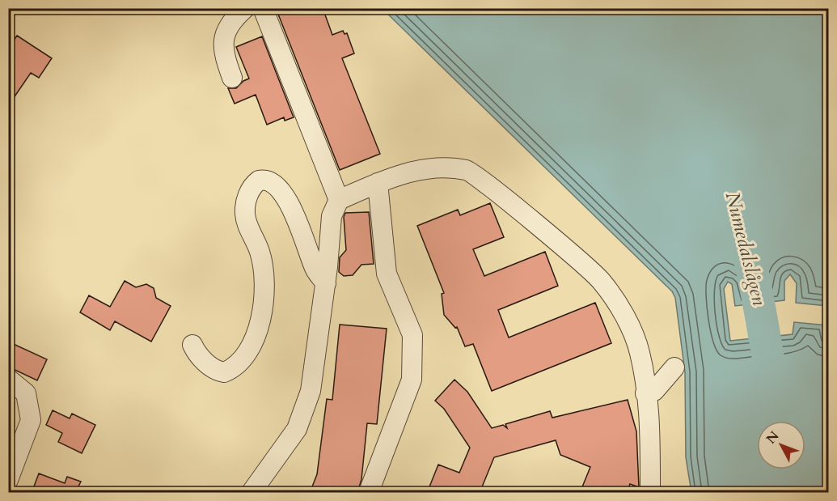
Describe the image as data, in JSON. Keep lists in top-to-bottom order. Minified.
{"water":["Numedalslågen"],"north":"top left"}
